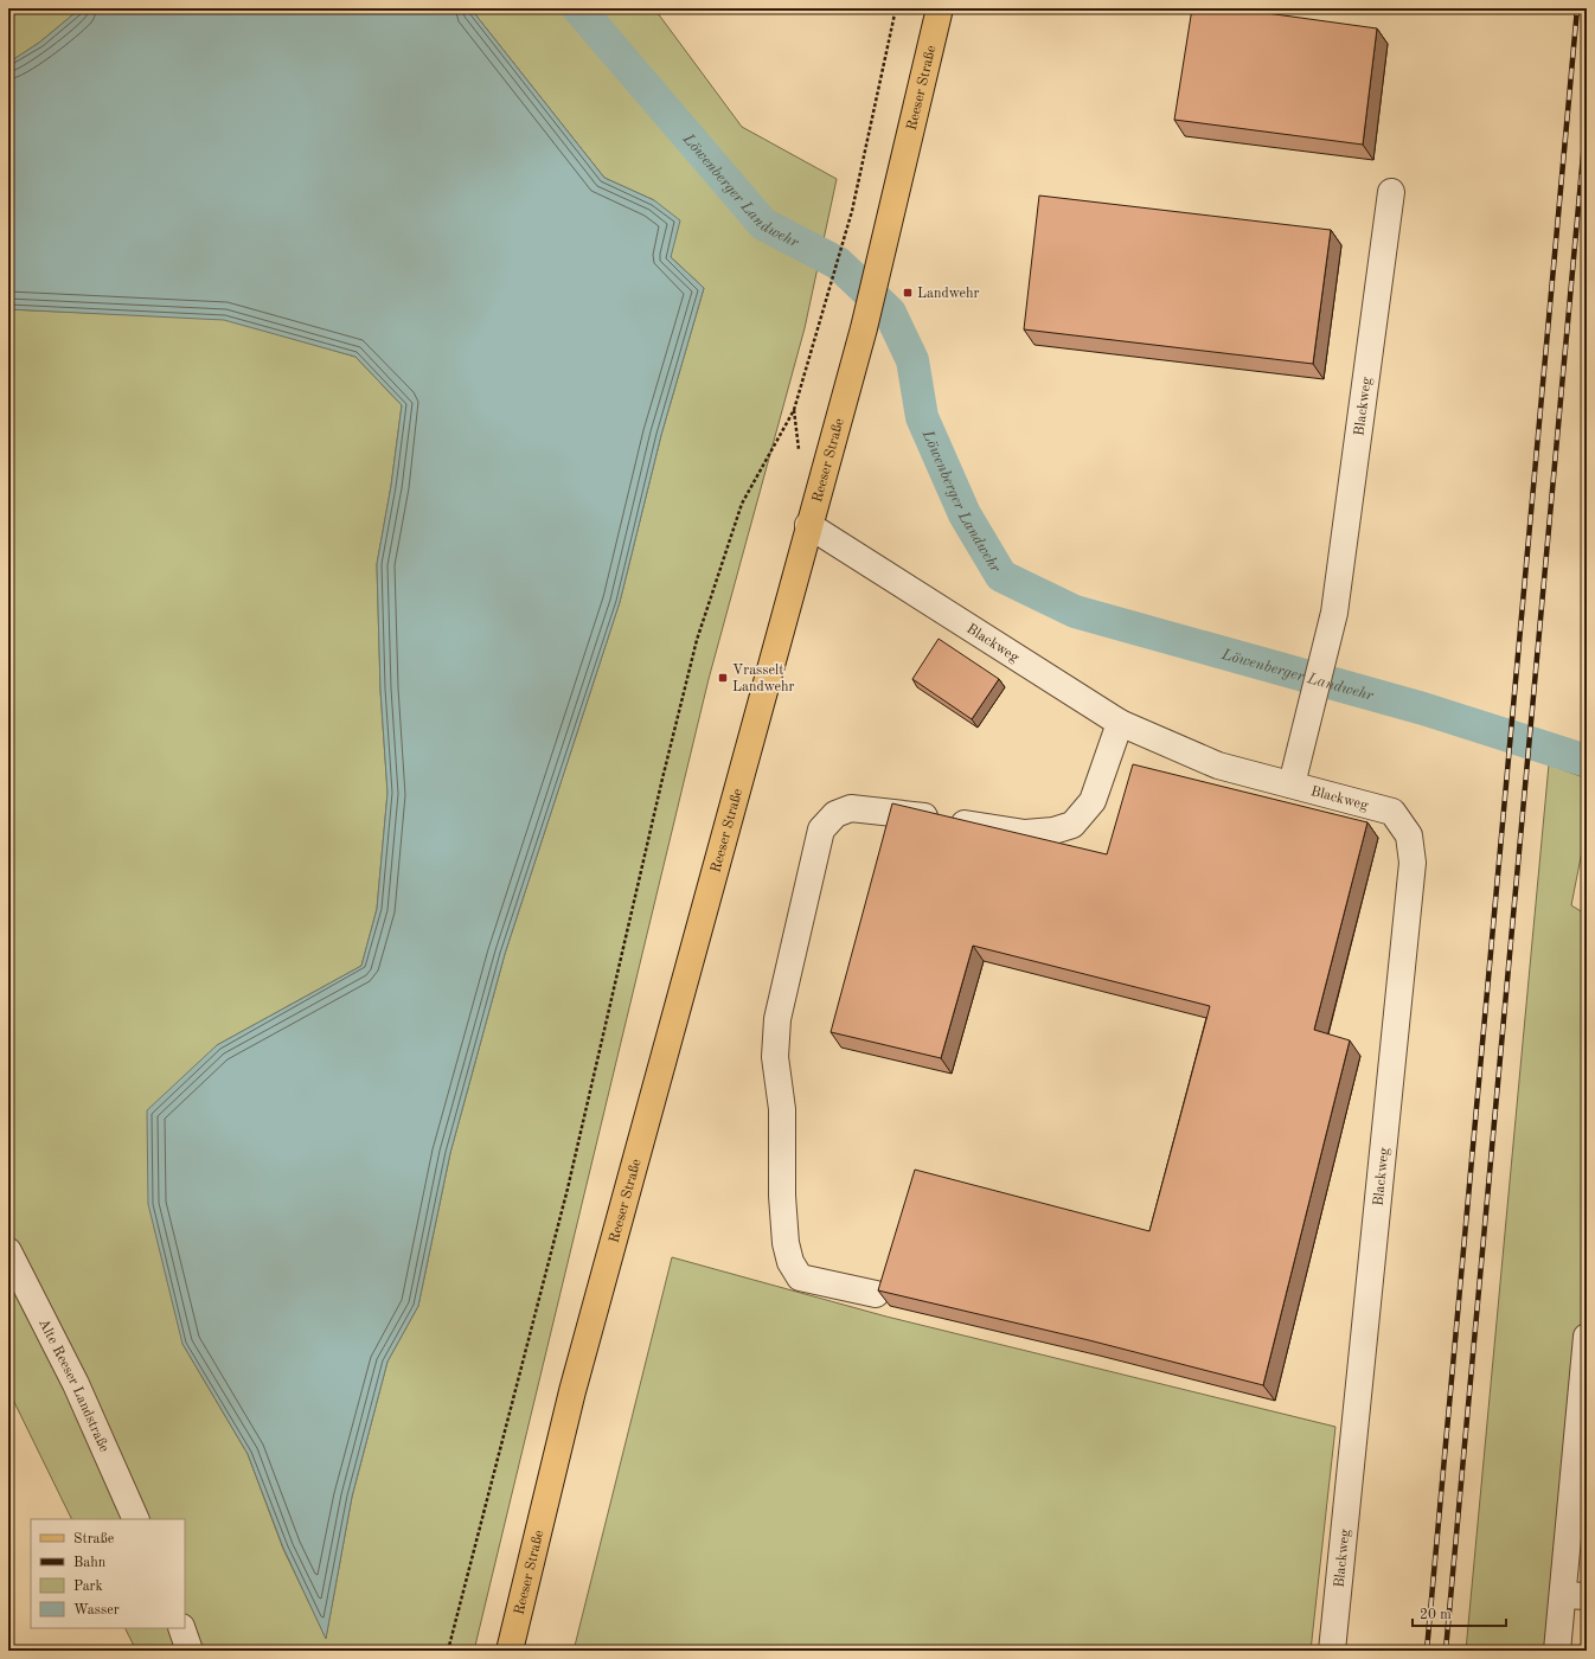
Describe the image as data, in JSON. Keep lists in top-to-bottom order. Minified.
{"streets":{"main road":["Reeser Straße"],"street":["Blackweg","Alte Reeser Landstraße"]},"crossings":[["Reeser Straße","Blackweg"]],"water":["Löwenberger Landwehr"],"places":{"transit":["Landwehr","Vrasselt Landwehr"]},"legend":["Straße","Bahn","Park","Wasser"],"scale_bar":"20 m"}
